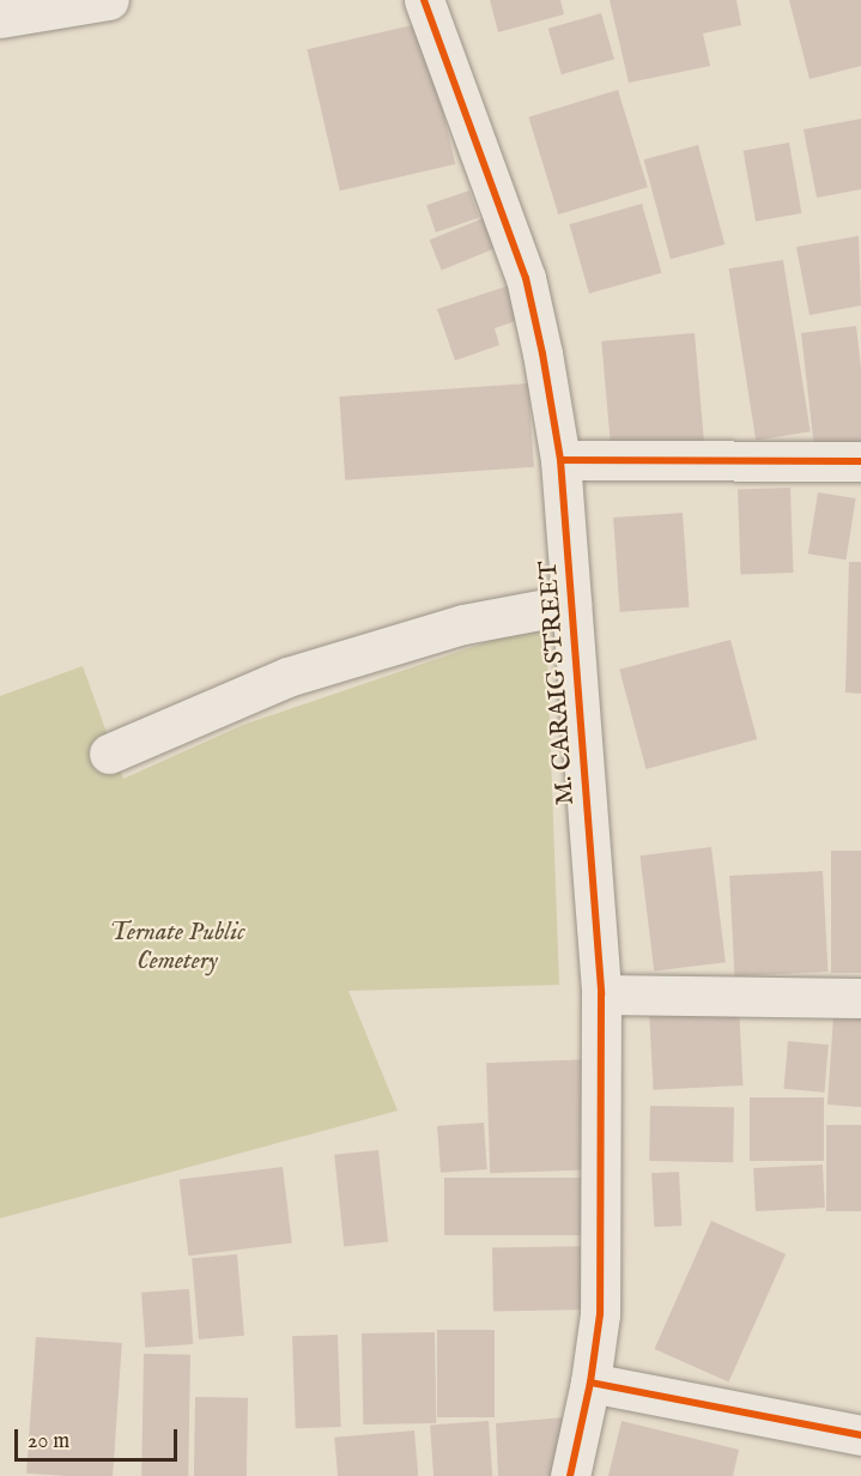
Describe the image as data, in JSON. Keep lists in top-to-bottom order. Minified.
{"streets":{"street":["M. CARAIG STREET"]},"parks":["Ternate Public Cemetery"],"scale_bar":"20 m"}
